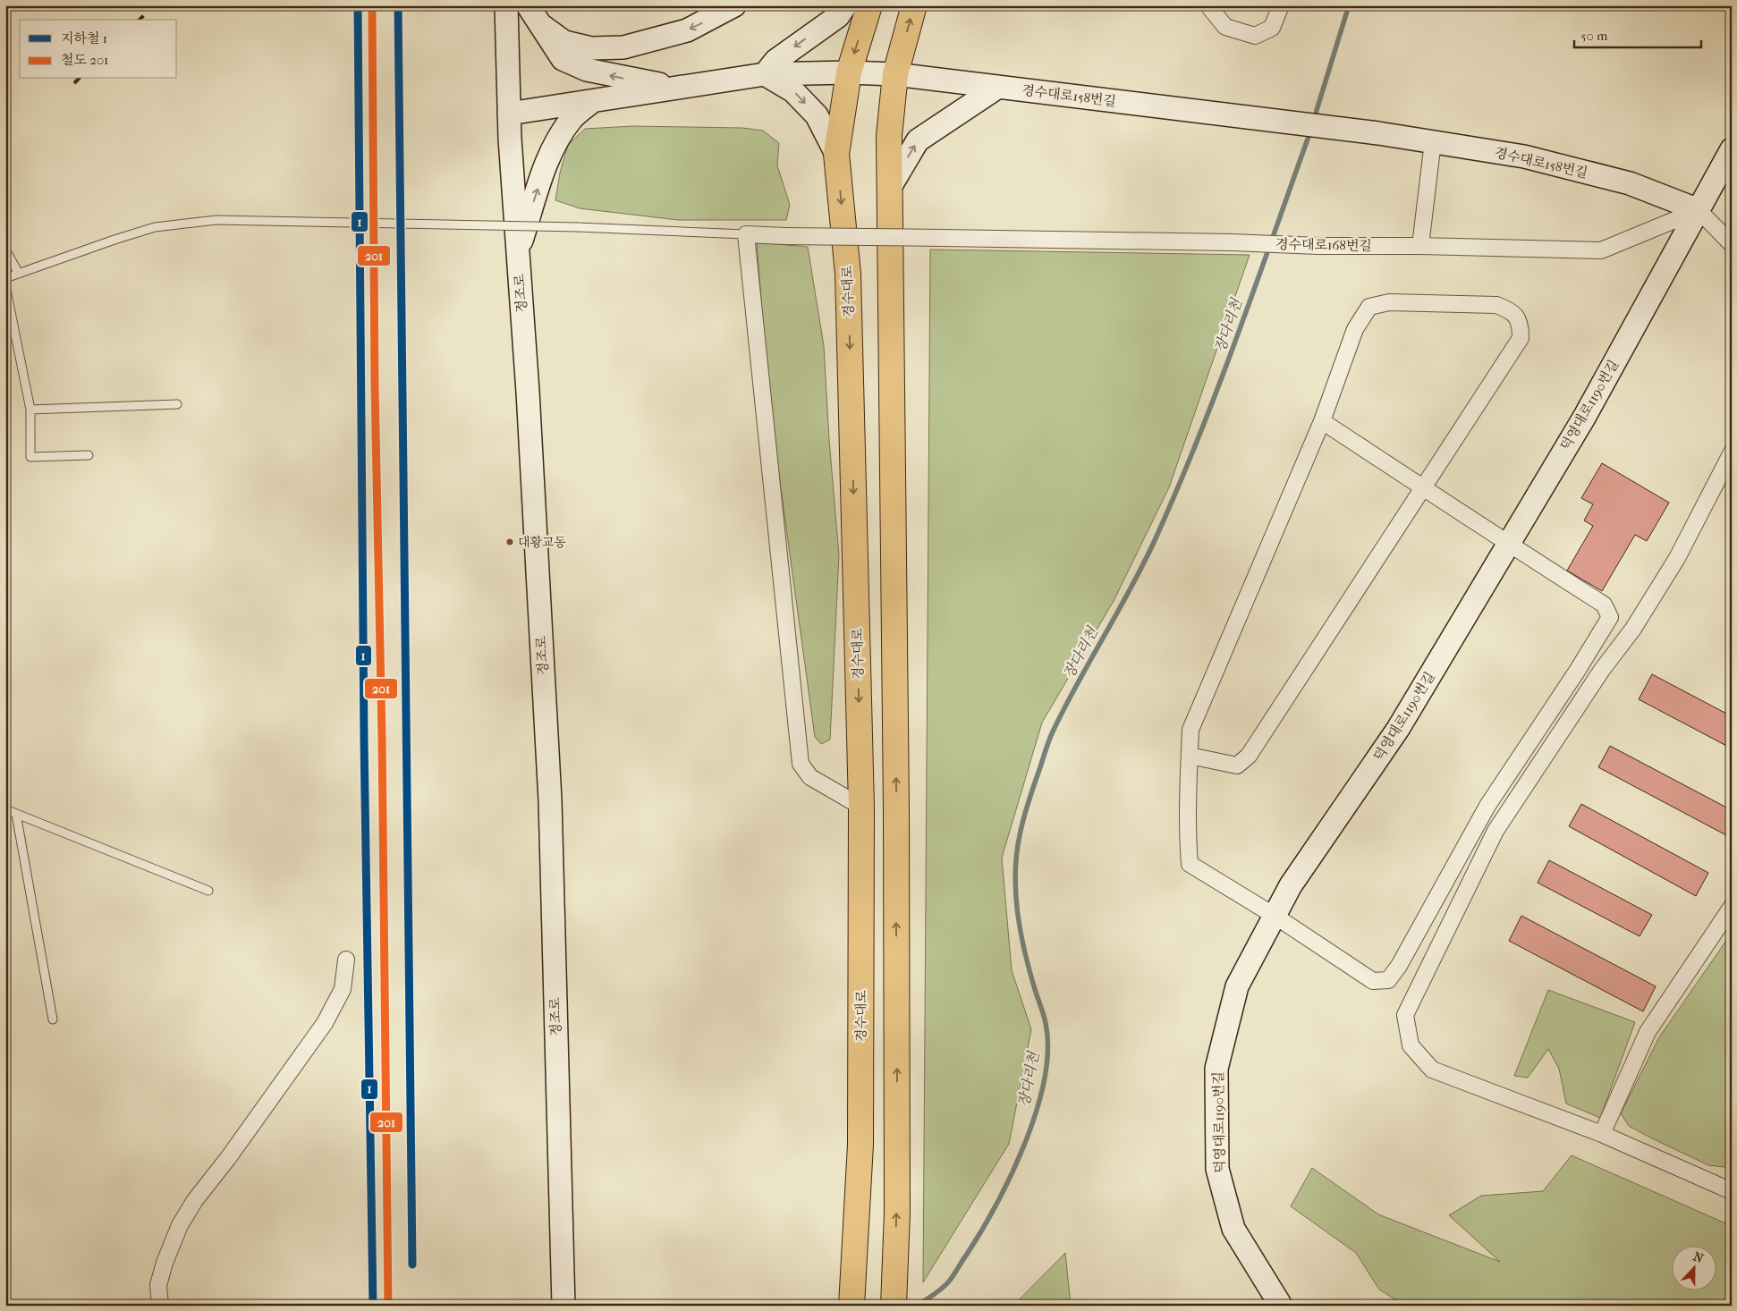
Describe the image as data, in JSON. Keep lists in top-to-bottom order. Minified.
{"streets":{"main road":["경수대로"],"street":["경수대로158번길","경수대로168번길","정조로","덕영대로1190번길"]},"crossings":[["경수대로158번길","경수대로168번길"],["경수대로158번길","경수대로"],["경수대로158번길","정조로"],["경수대로158번길","덕영대로1190번길"],["경수대로168번길","덕영대로1190번길"]],"water":["장다리천"],"places":["대황교동"],"lines":["metro line 1","rail line 201"],"legend":["지하철 1","철도 201"],"scale_bar":"50 m","north":"top"}
